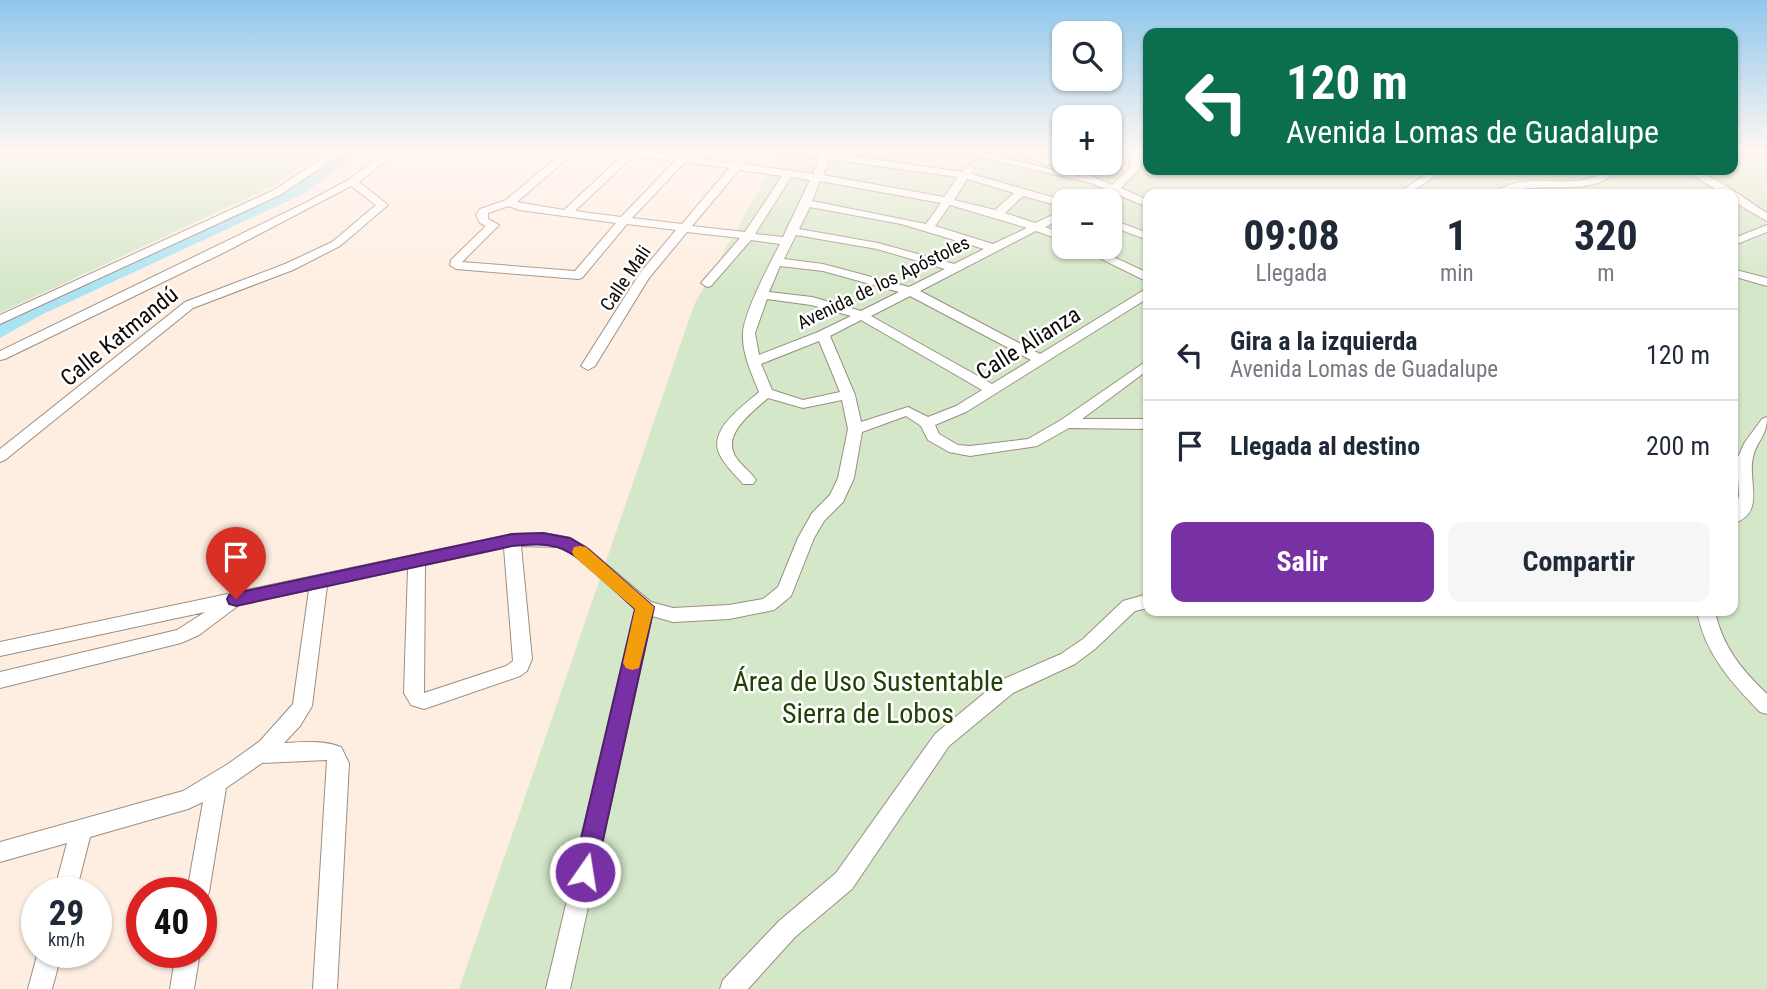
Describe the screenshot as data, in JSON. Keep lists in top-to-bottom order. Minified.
{"streets":{"street":["Calle Mali","Avenida de los Apóstoles","Calle Katmandú","Calle Alianza"]},"parks":["Área de Uso Sustentable Sierra de Lobos"],"page":{"map_buttons":["+","−"],"turn":["120 m","Avenida Lomas de Guadalupe"],"eta":["09:08","Llegada","1","min","320","m"],"list":[{"name":"Gira a la izquierda","note":"Avenida Lomas de Guadalupe","value":"120 m"},{"name":"Llegada al destino","value":"200 m"}],"buttons":["Salir","Compartir"],"speed":"29 km/h","limit":"40"}}
